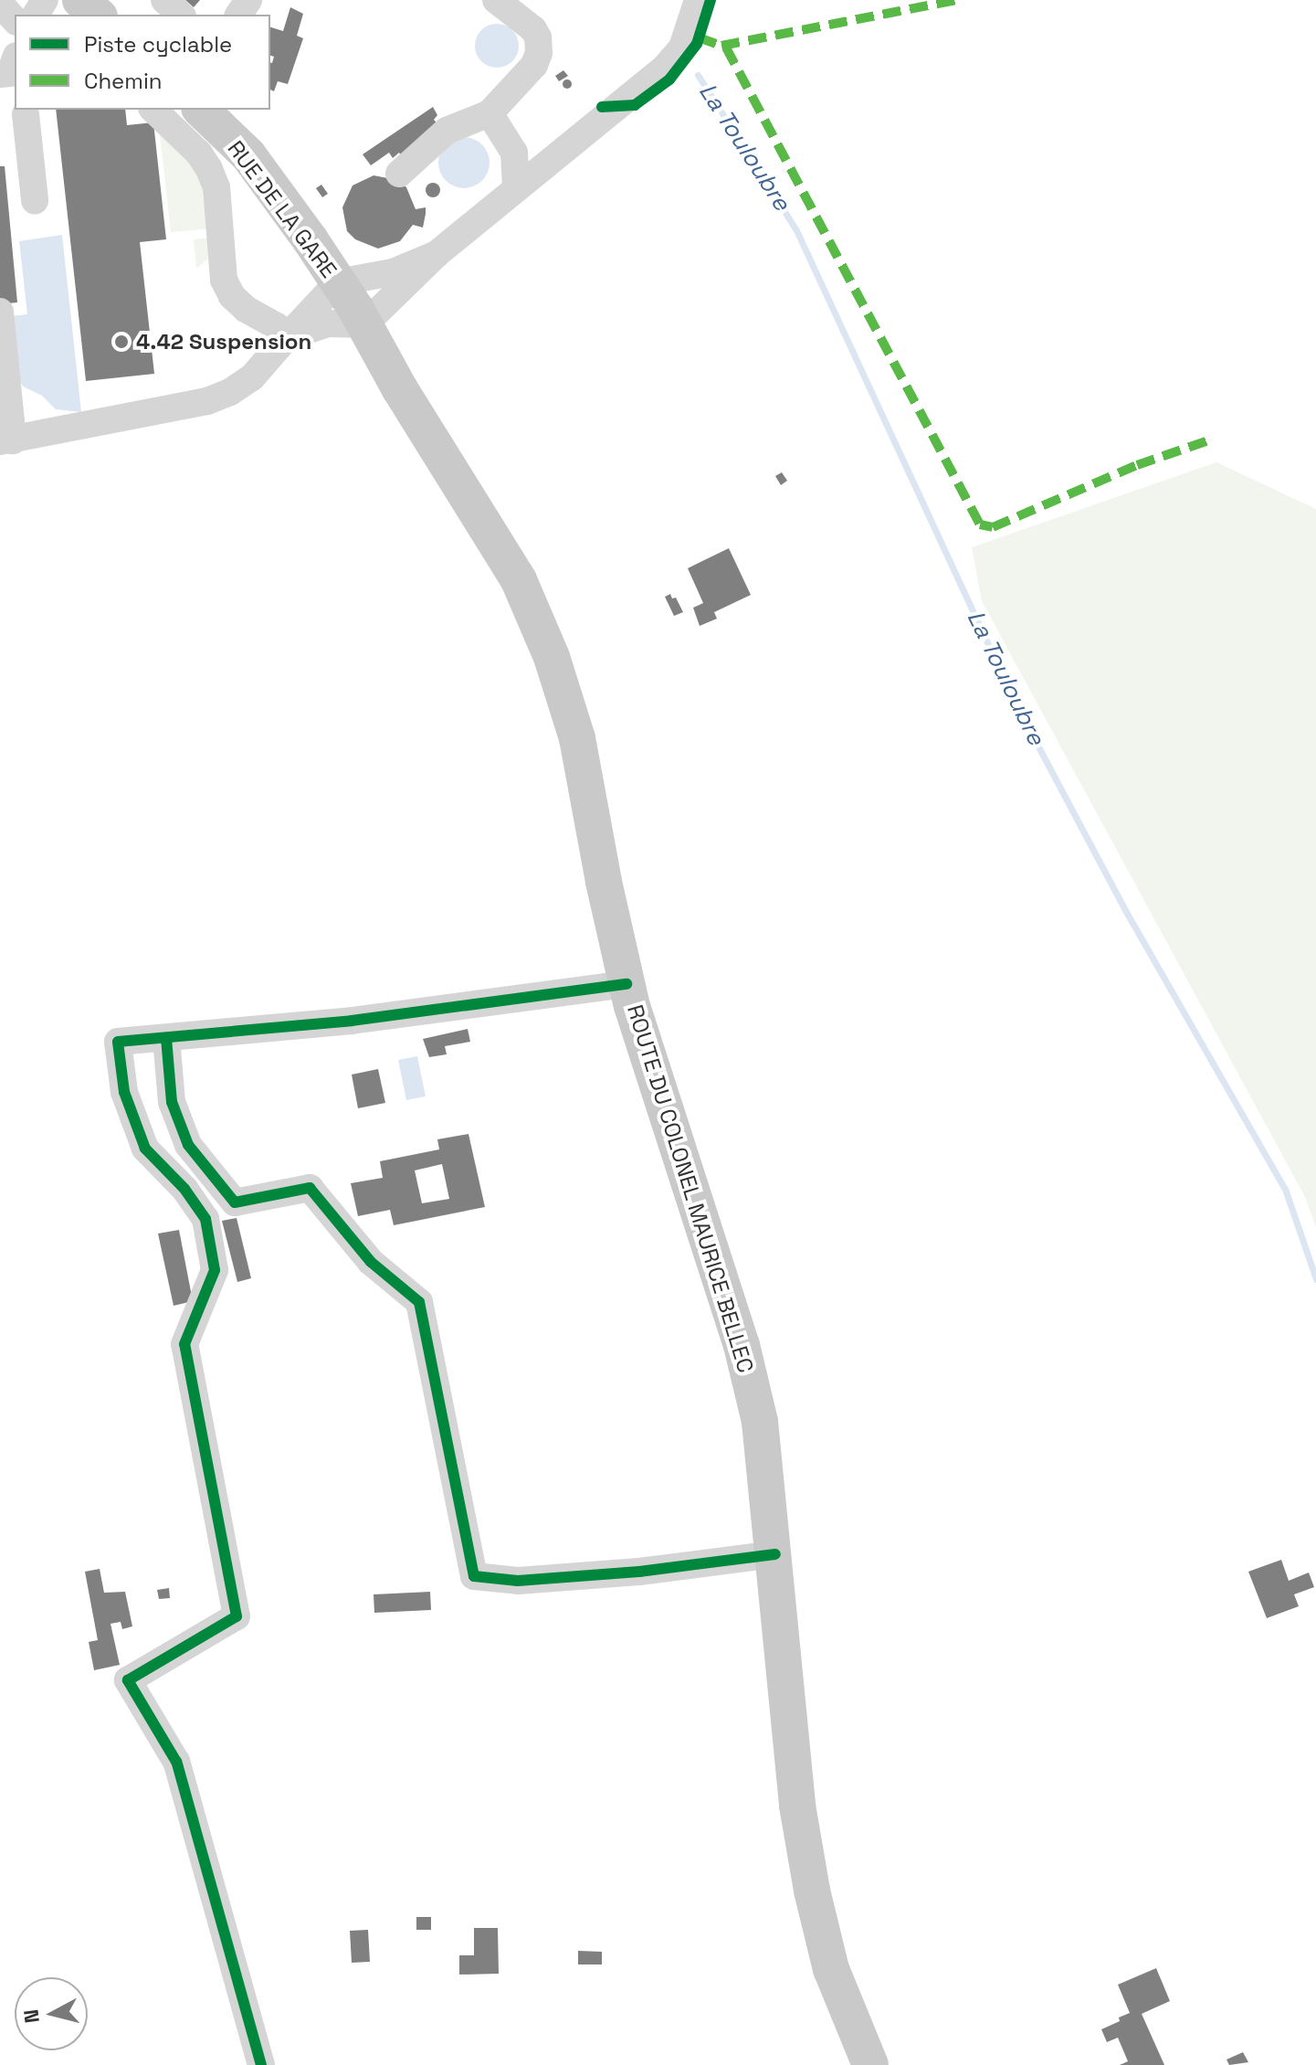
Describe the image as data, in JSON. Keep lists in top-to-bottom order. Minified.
{"streets":{"main road":["RUE DE LA GARE","ROUTE DU COLONEL MAURICE BELLEC"]},"crossings":[["RUE DE LA GARE","ROUTE DU COLONEL MAURICE BELLEC"]],"water":["La Touloubre"],"places":["4.42 Suspension"],"legend":["Piste cyclable","Chemin"],"north":"left"}
